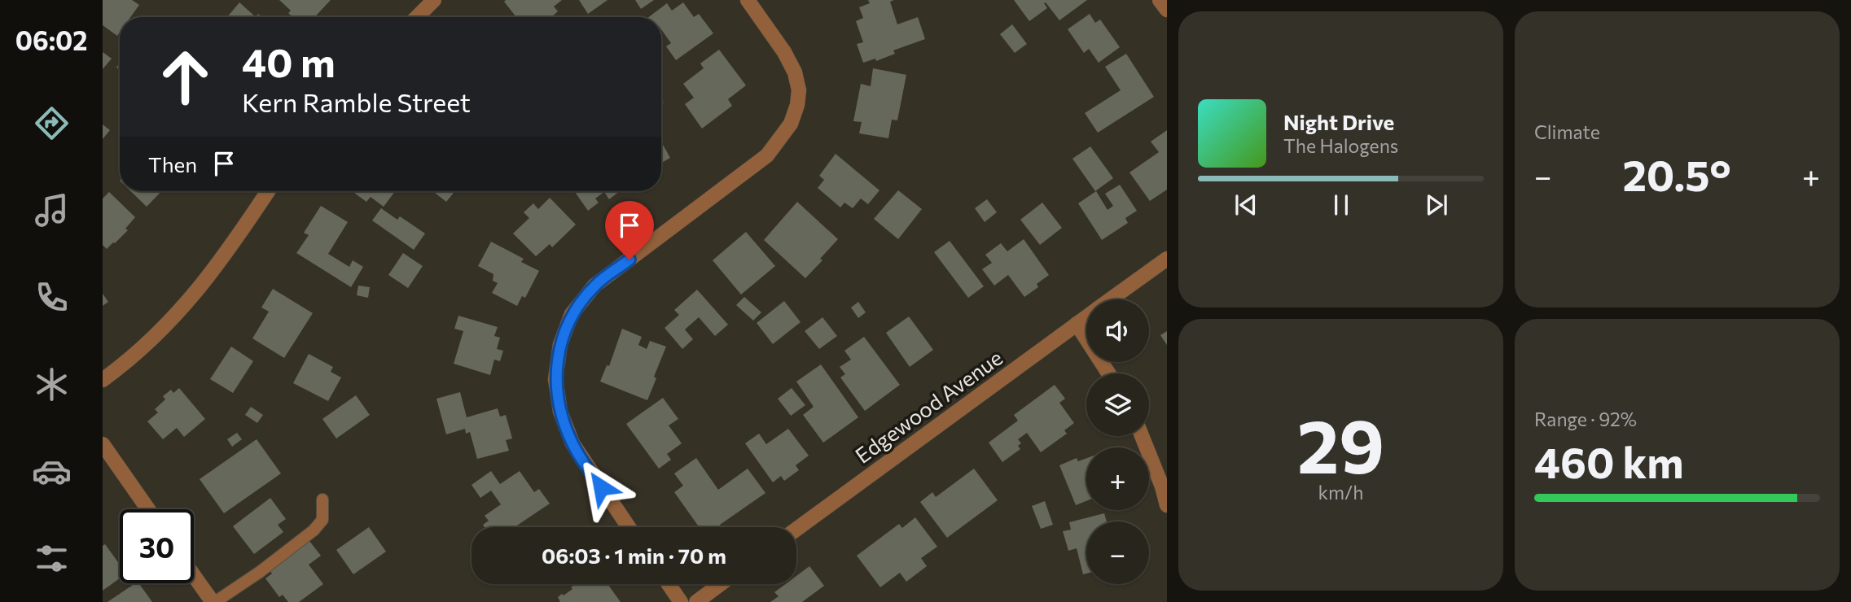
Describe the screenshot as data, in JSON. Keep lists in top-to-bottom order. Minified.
{"streets":{"street":["Edgewood Avenue"]},"page":{"tabs":"06:02","tile":["Climate",["29","km/h"],["Range · 92%","460 km"]],"turn":["40 m","Kern Ramble Street"],"song":["Night Drive","The Halogens"],"then":"Then","heat":["−","20.5°","+"],"map_buttons":["+","−"],"limit":"30","trip":"06:03 · 1 min · 70 m"}}
